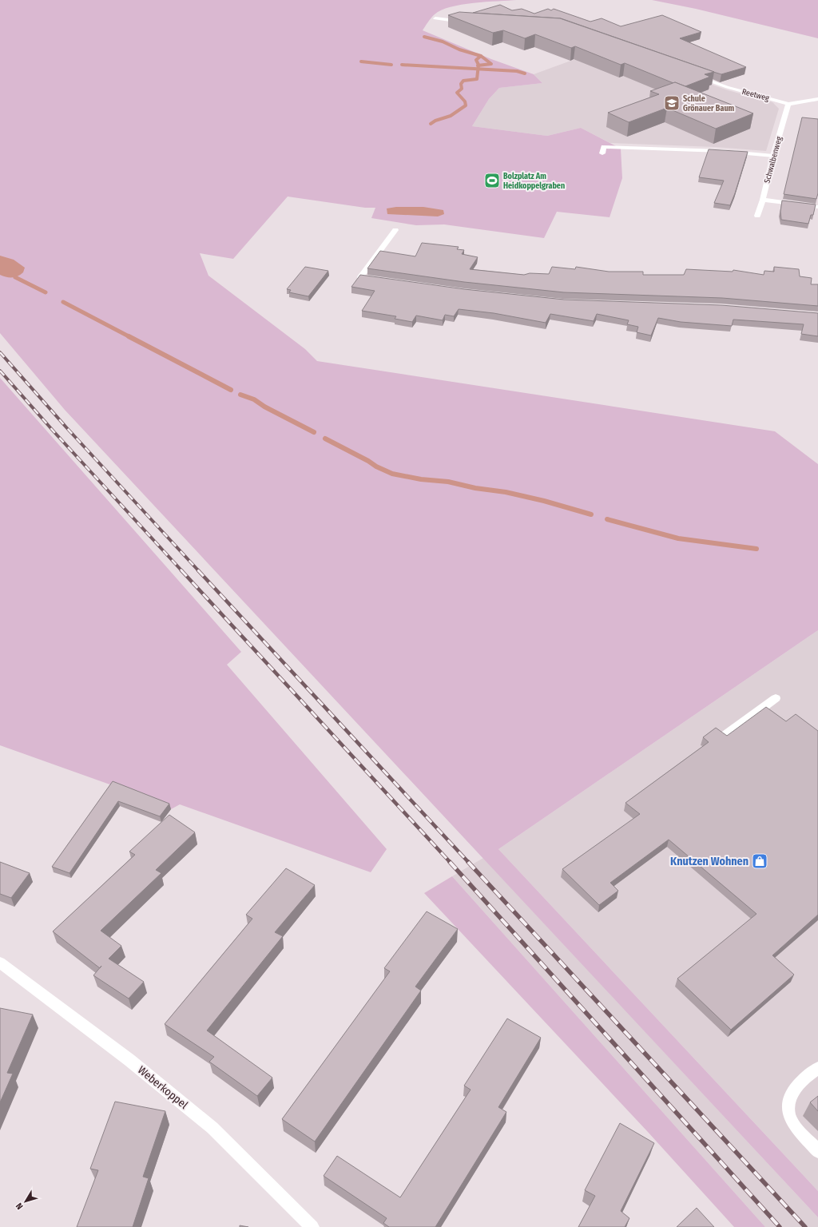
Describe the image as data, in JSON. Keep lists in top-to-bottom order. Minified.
{"streets":{"street":["Reetweg","Schwalbenweg","Weberkoppel"]},"crossings":[["Reetweg","Schwalbenweg"]],"places":{"school or university":["Schule Grönauer Baum"],"sports":["Bolzplatz Am Heidkoppelgraben"],"shop":["Knutzen Wohnen"]},"north":"bottom left"}
